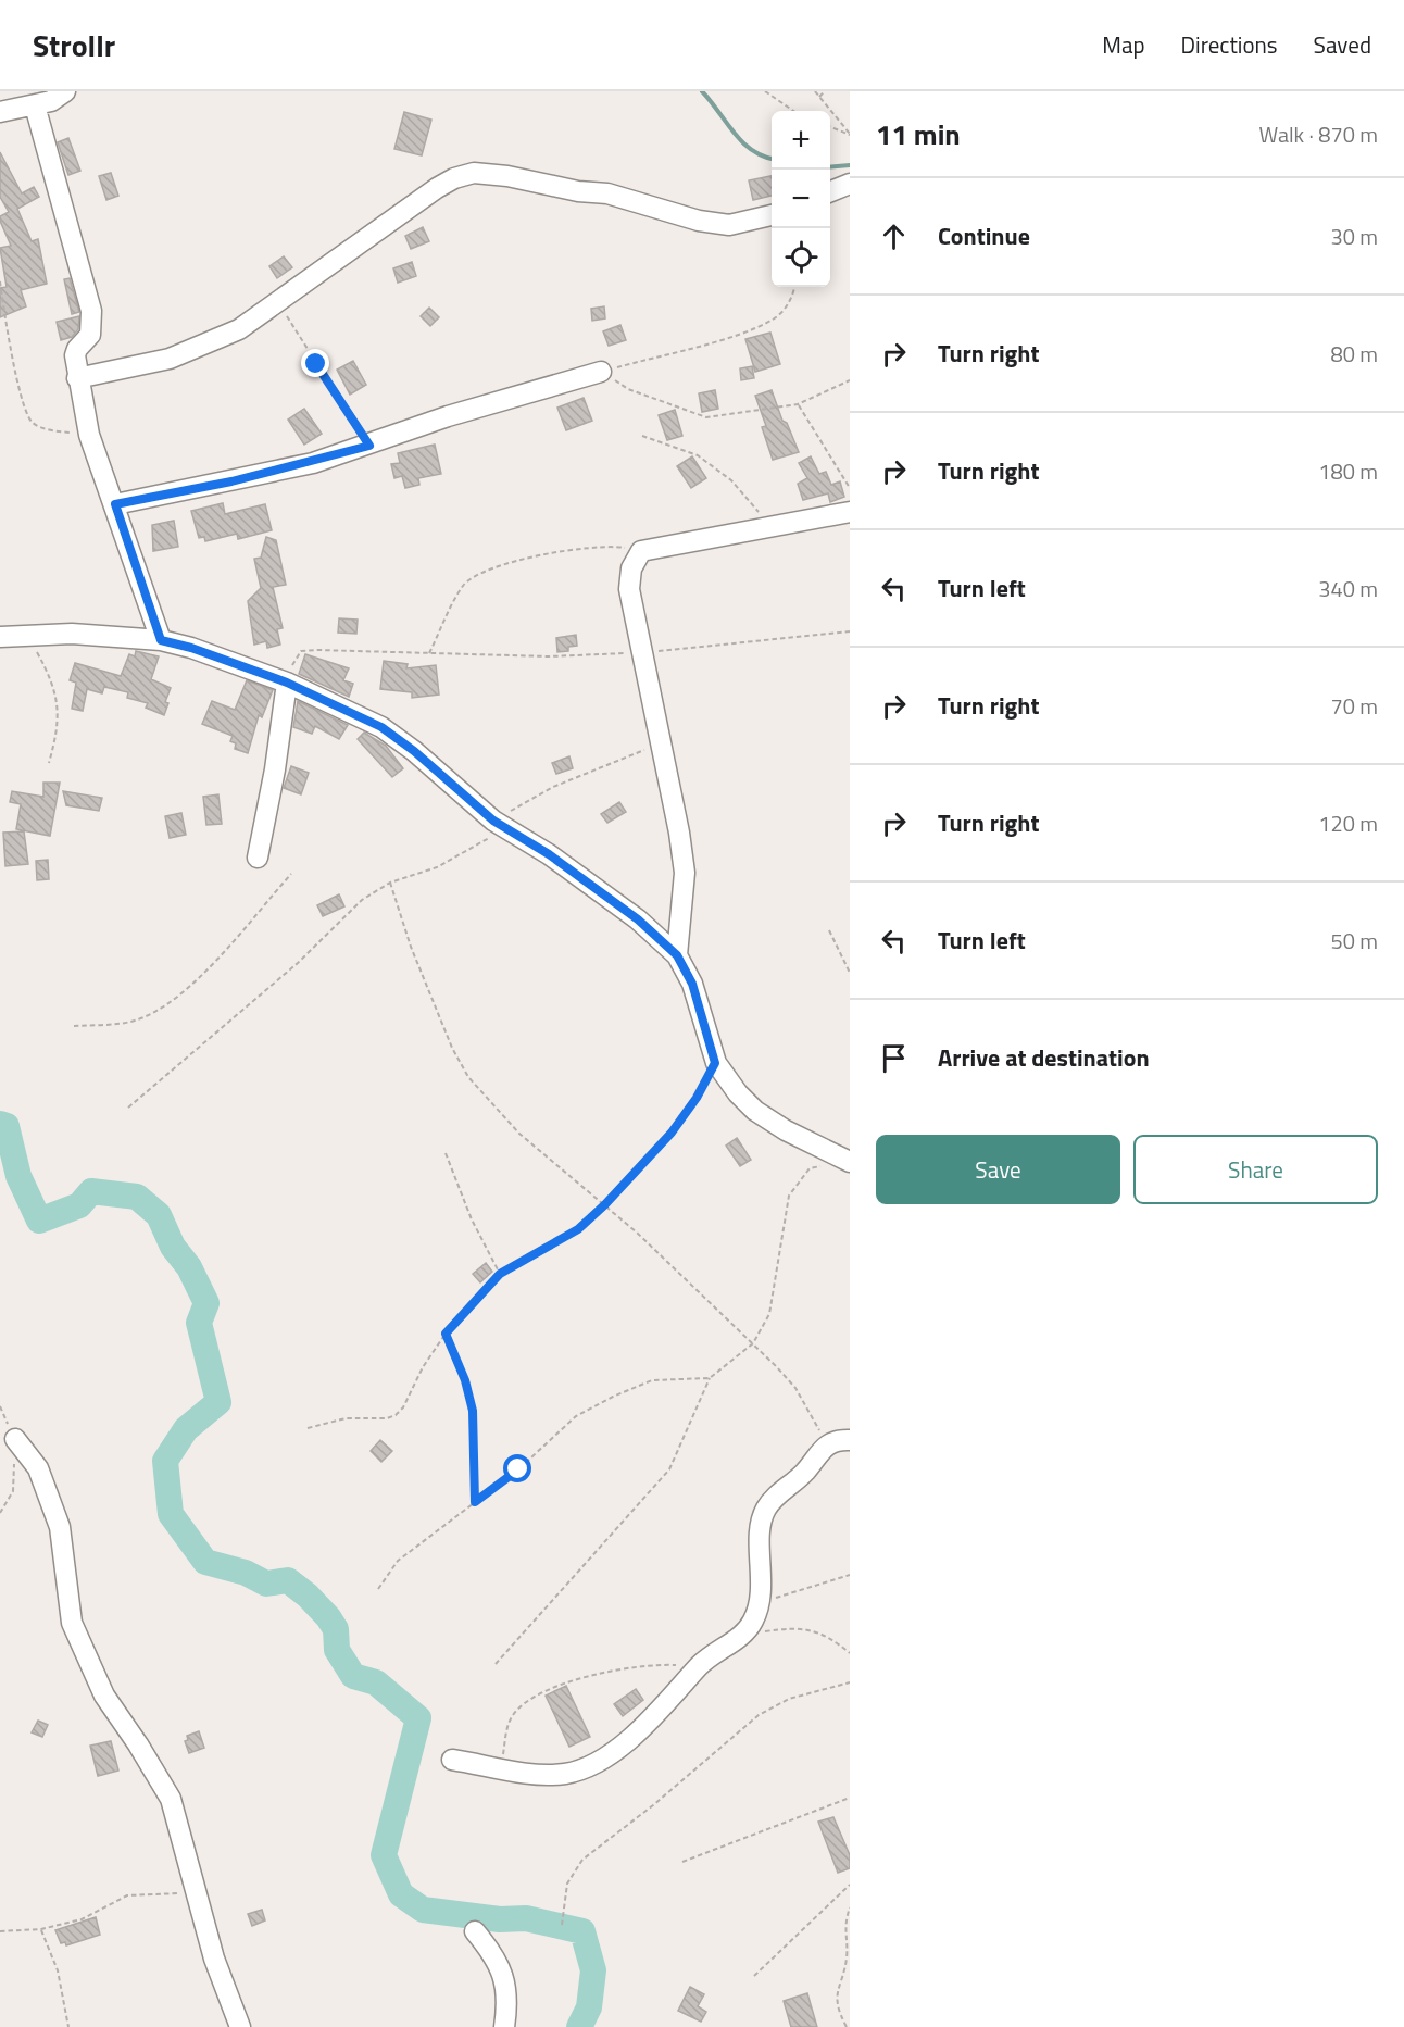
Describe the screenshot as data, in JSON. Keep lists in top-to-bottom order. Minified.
{"page":{"header":"Strollr","nav":["Map","Directions","Saved"],"heading":["11 min","Walk · 870 m"],"map_buttons":["+","−"],"list":[["Continue","30 m"],["Turn right","80 m"],["Turn right","180 m"],["Turn left","340 m"],["Turn right","70 m"],["Turn right","120 m"],["Turn left","50 m"],"Arrive at destination"],"buttons":["Save","Share"]}}
